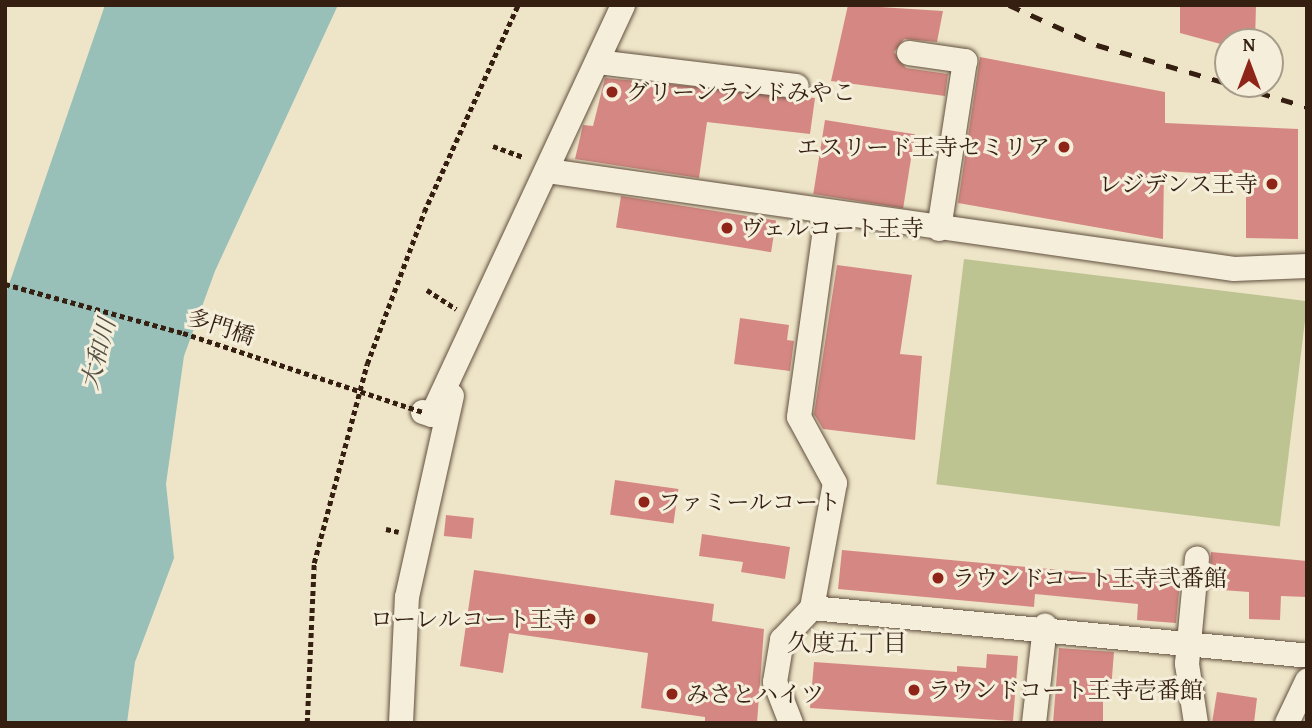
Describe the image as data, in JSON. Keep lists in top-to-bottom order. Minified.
{"streets":{"path":["多門橋"]},"districts":["久度五丁目"],"water":["大和川"],"places":["グリーンランドみやこ","エスリード王寺セミリア","レジデンス王寺","ヴェルコート王寺","ファミールコート","ラウンドコート王寺弐番館","ローレルコート王寺","ラウンドコート王寺壱番館","みさとハイツ"],"north":"top"}
